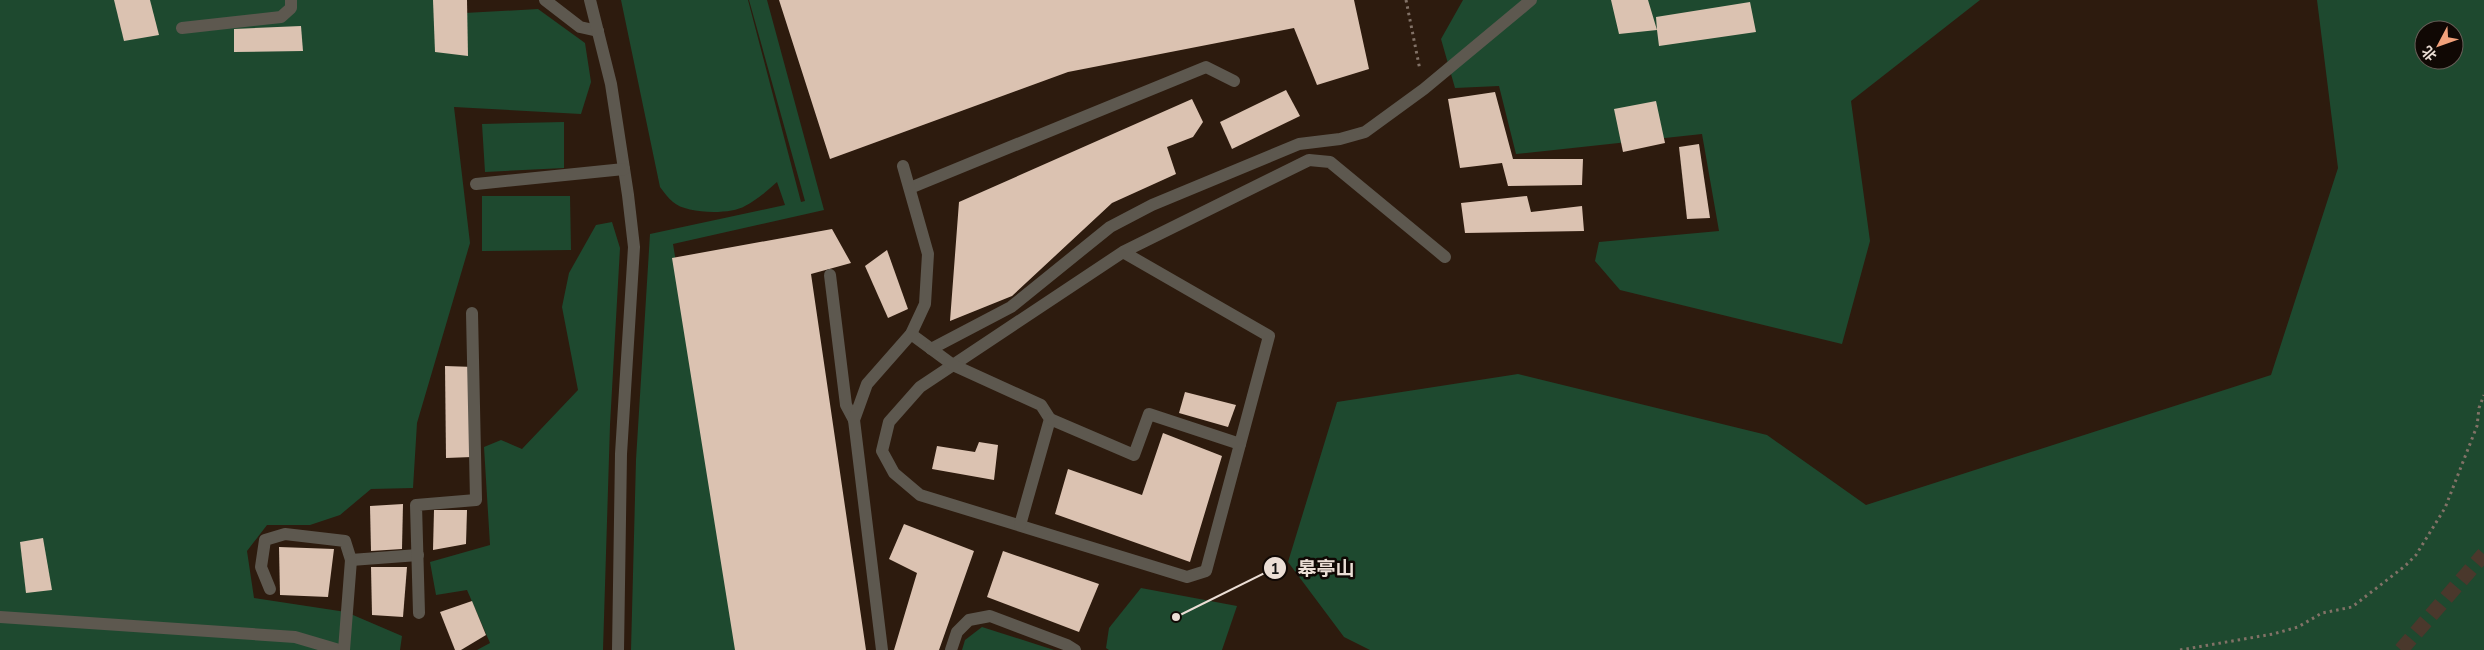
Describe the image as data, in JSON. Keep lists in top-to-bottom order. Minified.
{"places":["皋亭山"],"north":"bottom left"}
